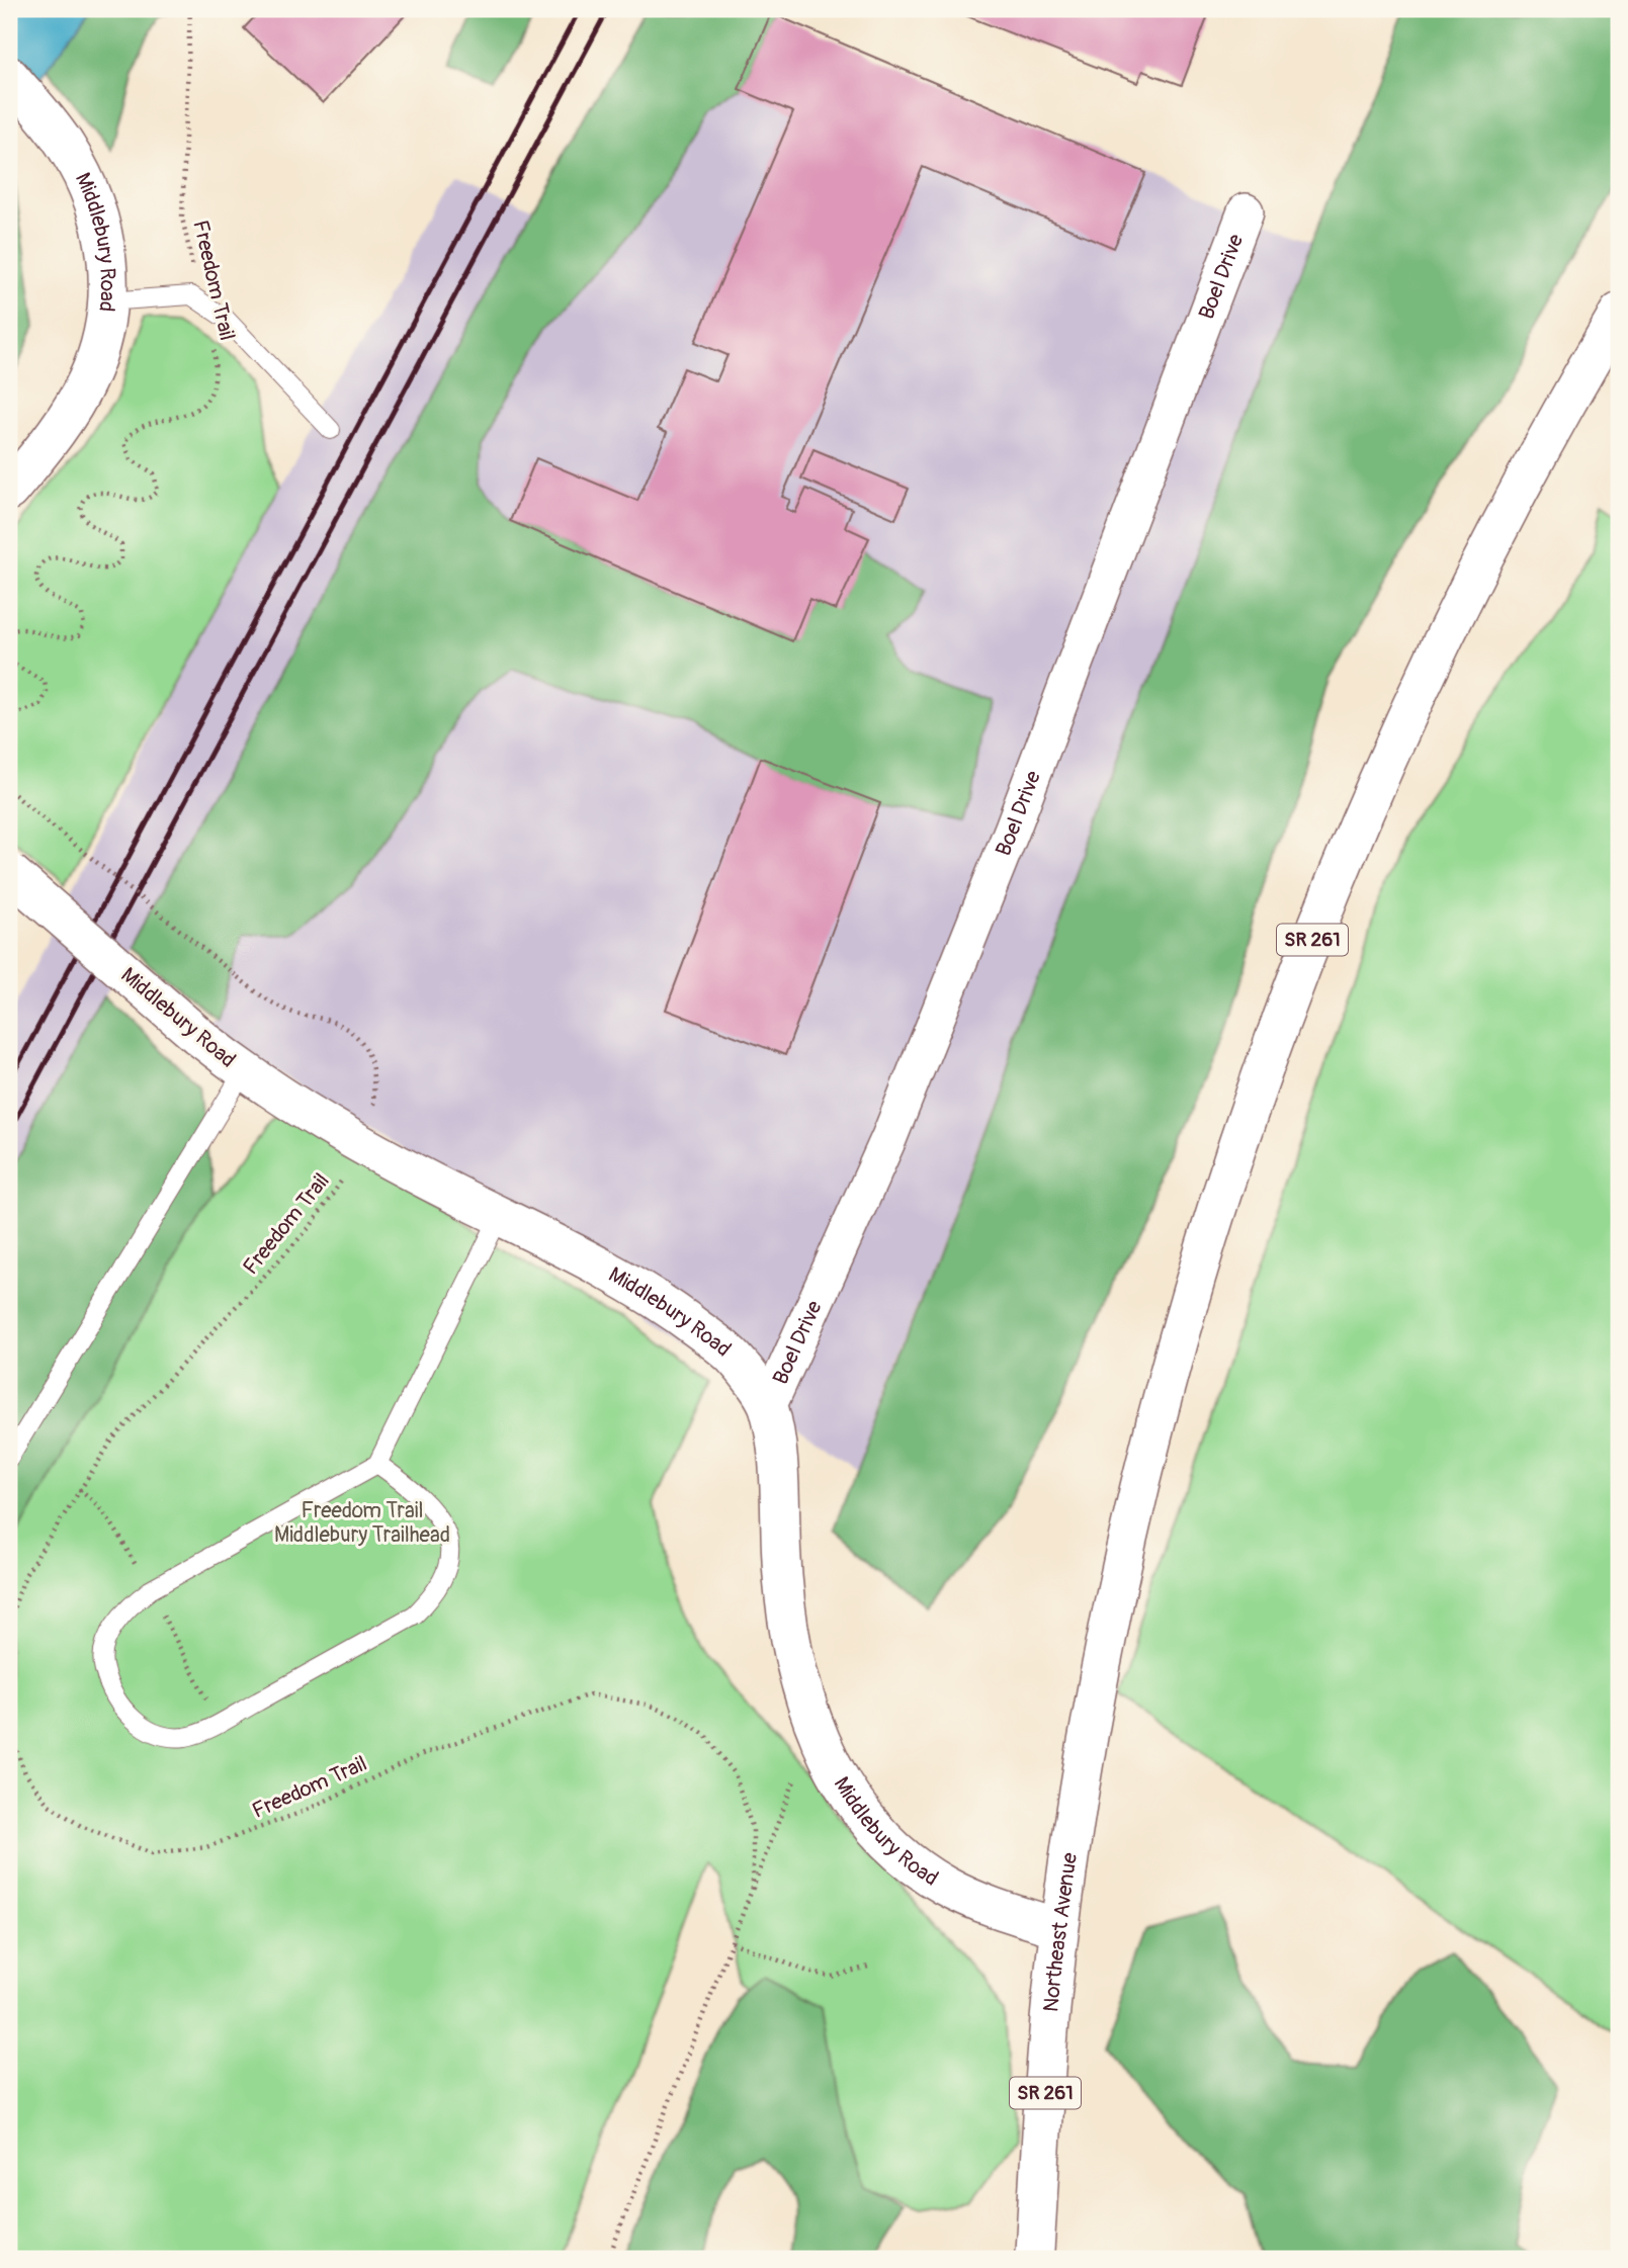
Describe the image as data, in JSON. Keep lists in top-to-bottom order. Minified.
{"streets":{"street":["Middlebury Road","Boel Drive","SR 261","Northeast Avenue"],"path":["Freedom Trail"]},"crossings":[["Middlebury Road","Boel Drive"],["Middlebury Road","Freedom Trail"],["Middlebury Road","Northeast Avenue"]],"parks":["Freedom Trail Middlebury Trailhead"]}
